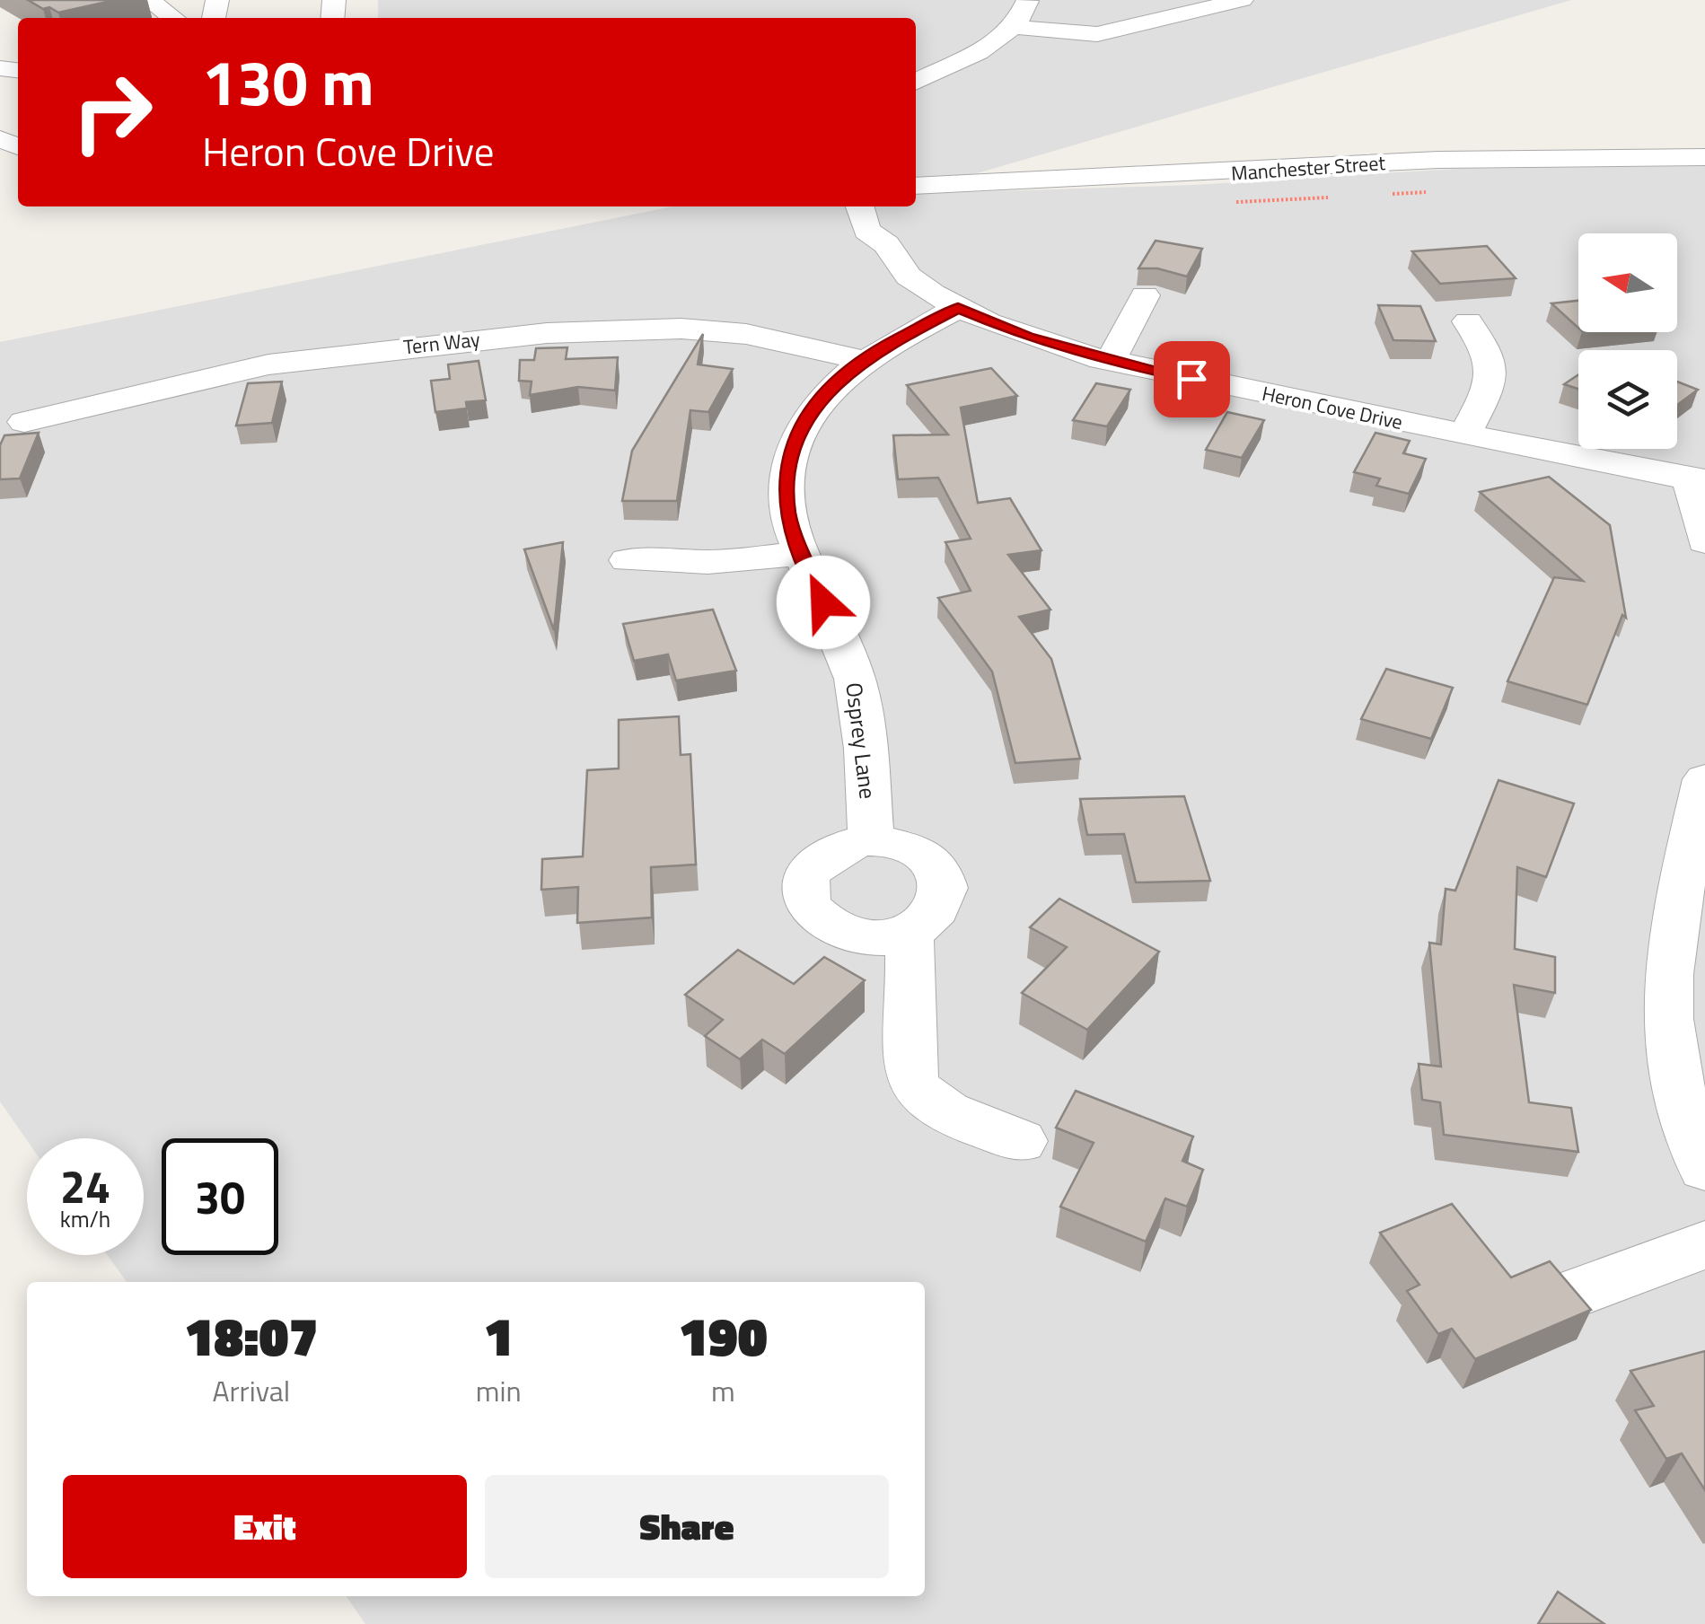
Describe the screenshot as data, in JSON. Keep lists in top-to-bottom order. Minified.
{"streets":{"street":["Manchester Street","Tern Way","Heron Cove Drive","Osprey Lane"]},"crossings":[["Tern Way","Osprey Lane"],["Heron Cove Drive","Osprey Lane"]],"north":"left","page":{"turn":["130 m","Heron Cove Drive"],"speed":"24 km/h","limit":"30","eta":["18:07","Arrival","1","min","190","m"],"buttons":["Exit","Share"]}}
